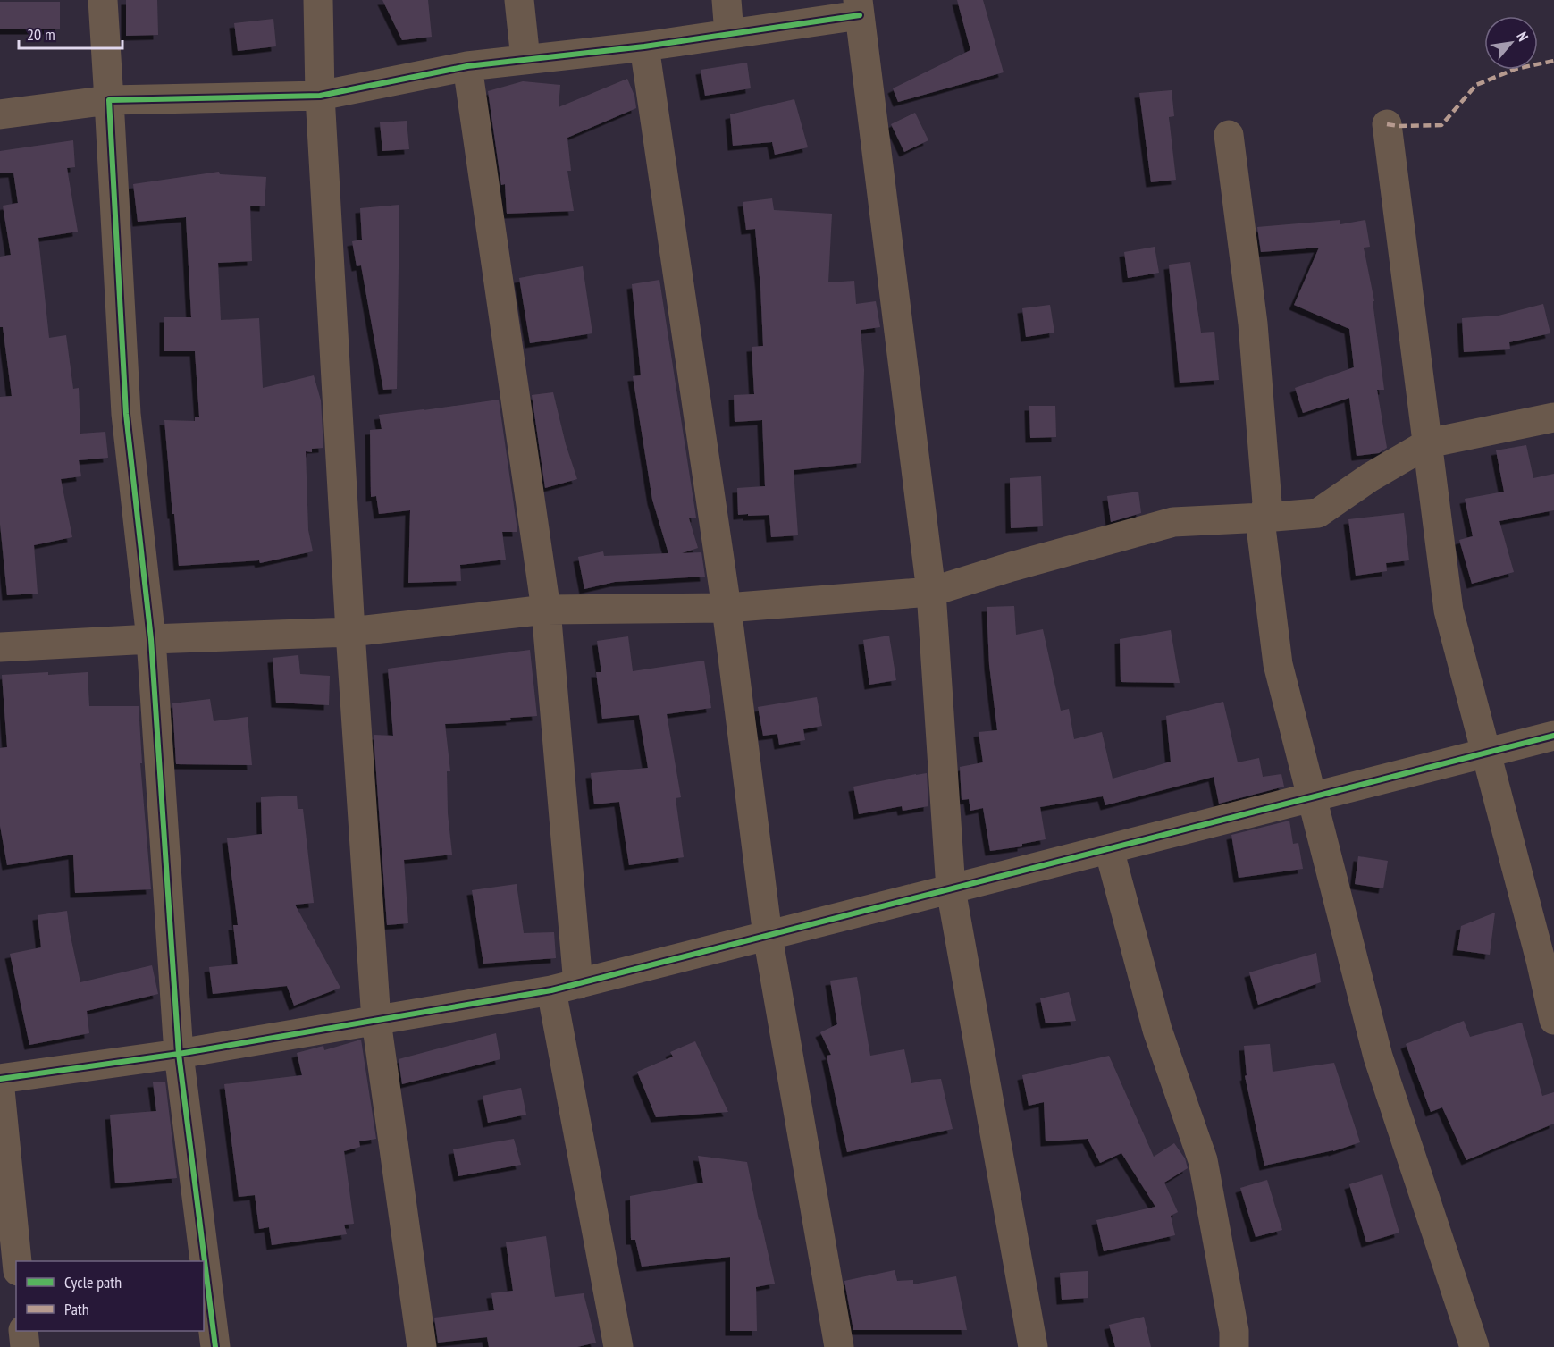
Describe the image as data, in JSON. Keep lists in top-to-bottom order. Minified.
{"legend":["Cycle path","Path"],"scale_bar":"20 m","north":"top right"}
